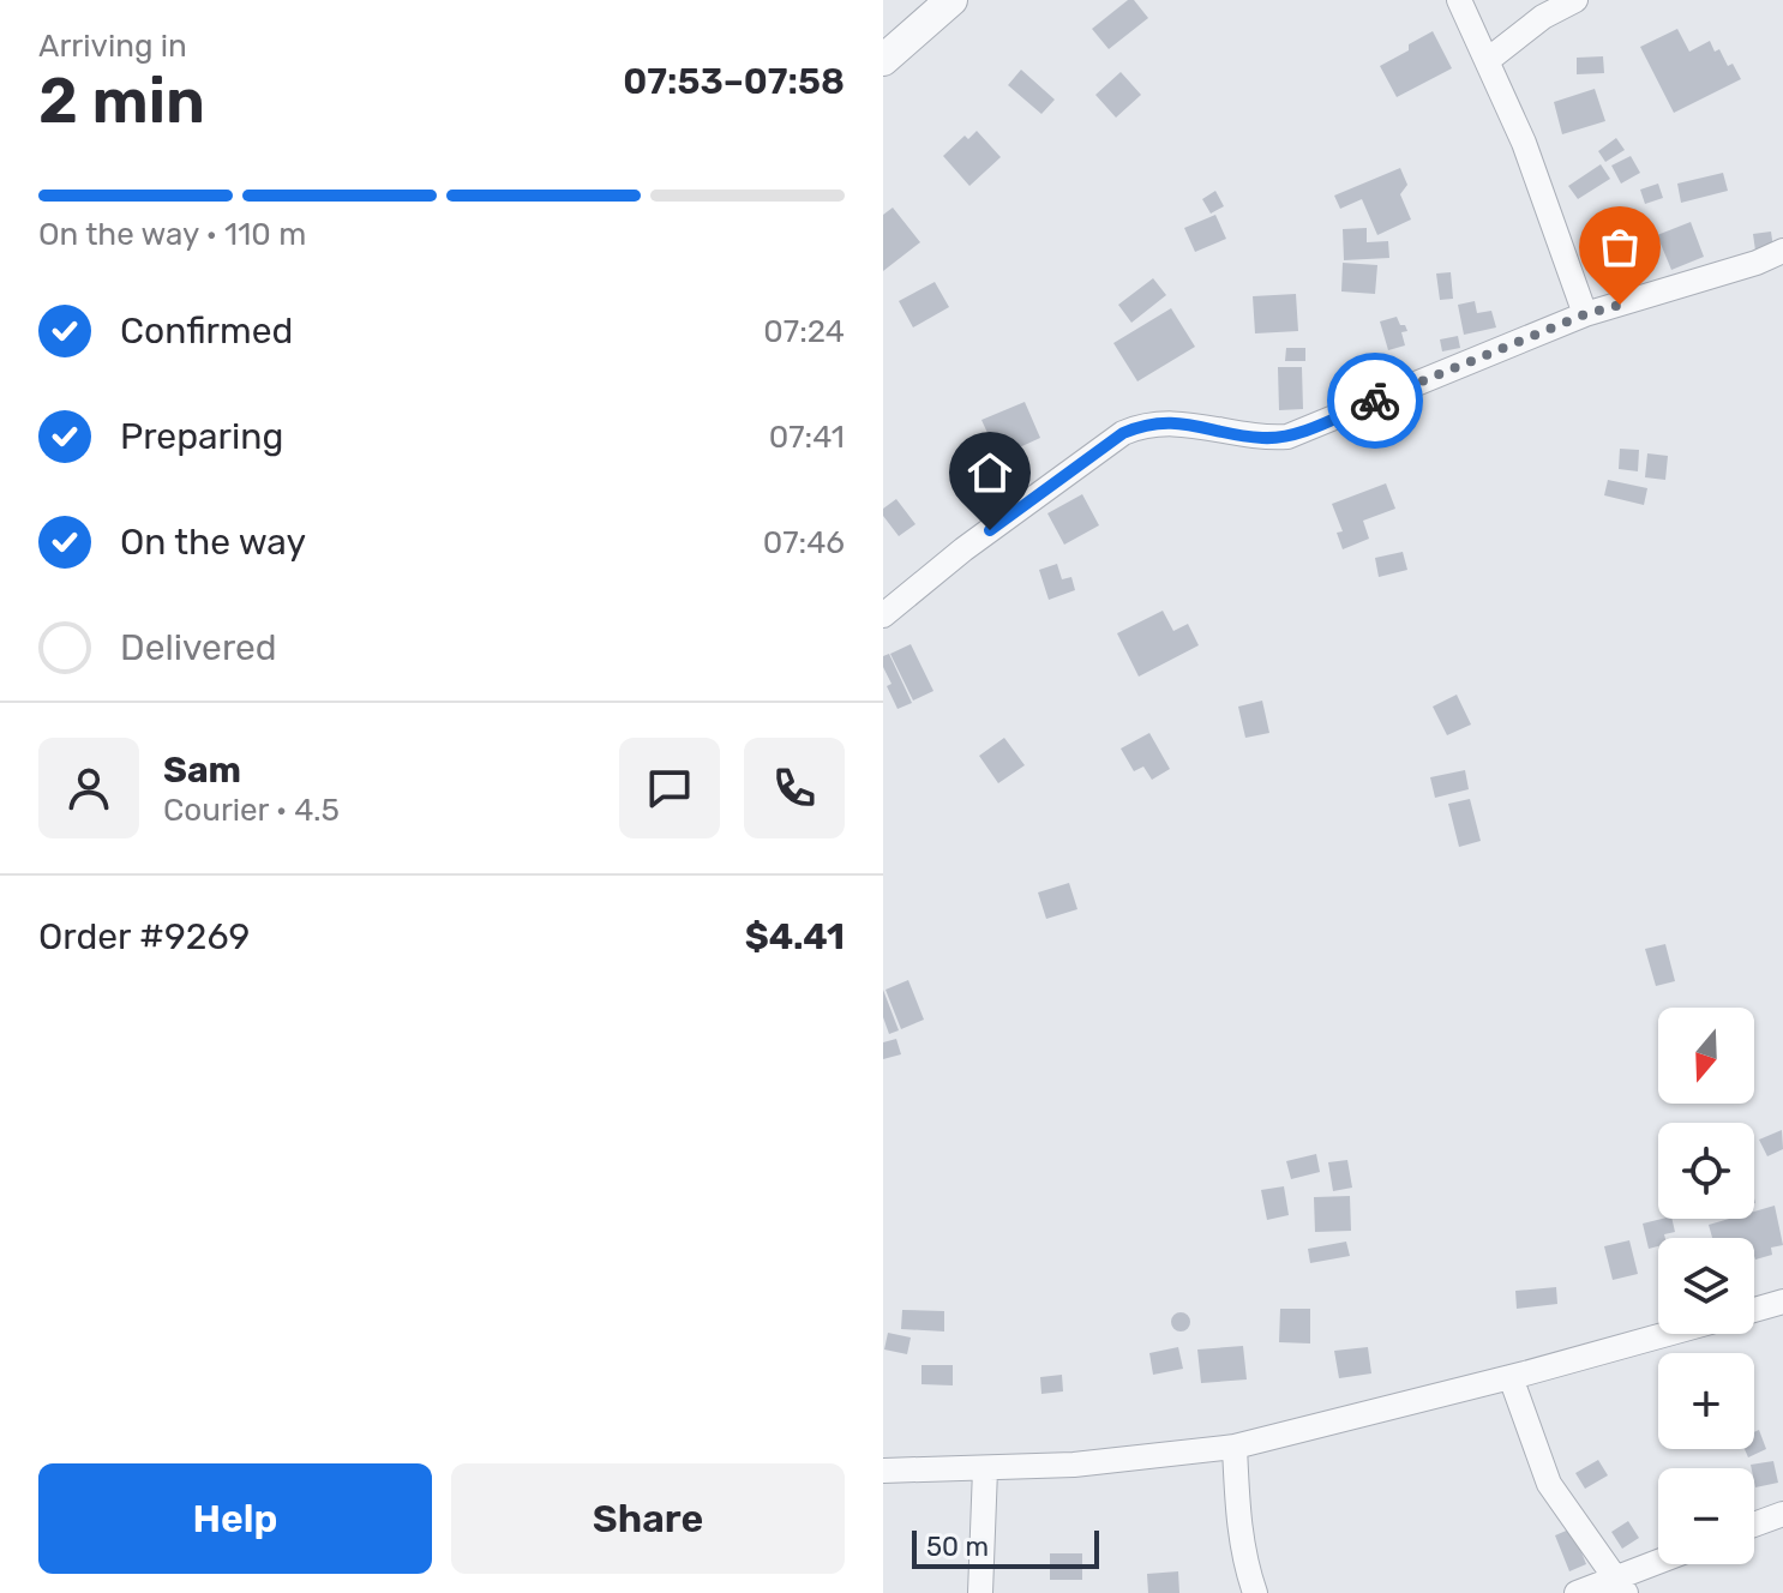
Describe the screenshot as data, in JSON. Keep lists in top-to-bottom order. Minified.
{"scale_bar":"50 m","north":"bottom","page":{"heading":["2 min","Arriving in","07:53–07:58"],"panel":["Sam","Courier · 4.5","Order #9269","$4.41"],"bar":"On the way · 110 m","list":[["Confirmed","07:24"],["Preparing","07:41"],["On the way","07:46"],"Delivered"],"map_buttons":["+","−"],"buttons":["Help","Share"],"scale":"50 m"}}
